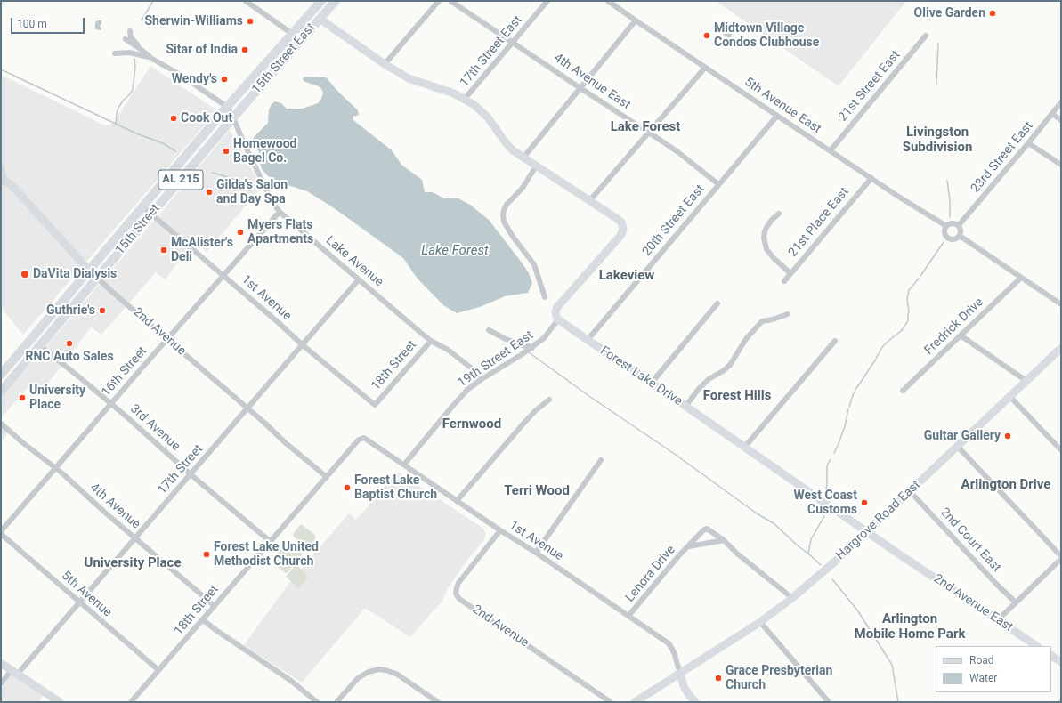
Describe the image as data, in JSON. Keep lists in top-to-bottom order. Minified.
{"streets":{"main road":["15th Street East","AL 215","15th Street"],"street":["17th Street East","4th Avenue East","21st Street East","5th Avenue East","23rd Street East","20th Street East","21st Place East","Lake Avenue","1st Avenue","Fredrick Drive","2nd Avenue","19th Street East","18th Street","16th Street","Forest Lake Drive","3rd Avenue","17th Street","4th Avenue","Hargrove Road East","2nd Court East","Lenora Drive","5th Avenue","2nd Avenue East"]},"crossings":[["17th Street East","4th Avenue East"],["15th Street East","15th Street"],["15th Street East","Lake Avenue"],["4th Avenue East","20th Street East"],["21st Street East","5th Avenue East"],["5th Avenue East","23rd Street East"],["5th Avenue East","20th Street East"],["5th Avenue East","21st Place East"],["20th Street East","Forest Lake Drive"],["15th Street","Lake Avenue"],["15th Street","1st Avenue"],["15th Street","2nd Avenue"],["15th Street","3rd Avenue"],["Lake Avenue","19th Street East"],["Lake Avenue","18th Street"],["Lake Avenue","16th Street"],["Lake Avenue","17th Street"],["1st Avenue","2nd Avenue"],["1st Avenue","19th Street East"],["1st Avenue","18th Street"],["1st Avenue","16th Street"],["1st Avenue","17th Street"],["1st Avenue","Hargrove Road East"],["1st Avenue","Lenora Drive"],["2nd Avenue","18th Street"],["2nd Avenue","16th Street"],["2nd Avenue","17th Street"],["19th Street East","Forest Lake Drive"],["18th Street","3rd Avenue"],["18th Street","4th Avenue"],["18th Street","5th Avenue"],["16th Street","3rd Avenue"],["16th Street","4th Avenue"],["16th Street","5th Avenue"],["Forest Lake Drive","Hargrove Road East"],["Forest Lake Drive","2nd Avenue East"],["3rd Avenue","17th Street"],["17th Street","4th Avenue"],["17th Street","5th Avenue"],["Hargrove Road East","2nd Court East"],["Hargrove Road East","Lenora Drive"]],"districts":["Lake Forest","Livingston Subdivision","Lakeview","Forest Hills","Fernwood","Arlington Drive","Terri Wood","University Place","Arlington Mobile Home Park"],"water":["Lake Forest"],"places":["Olive Garden","Sherwin-Williams","Midtown Village Condos Clubhouse","Sitar of India","Wendy's","Cook Out","Homewood Bagel Co.","Gilda's Salon and Day Spa","Myers Flats Apartments","McAlister's Deli","DaVita Dialysis","Guthrie's","RNC Auto Sales","University Place","Guitar Gallery","Forest Lake Baptist Church","West Coast Customs","Forest Lake United Methodist Church","Grace Presbyterian Church"],"legend":["Road","Water"],"scale_bar":"100 m"}
